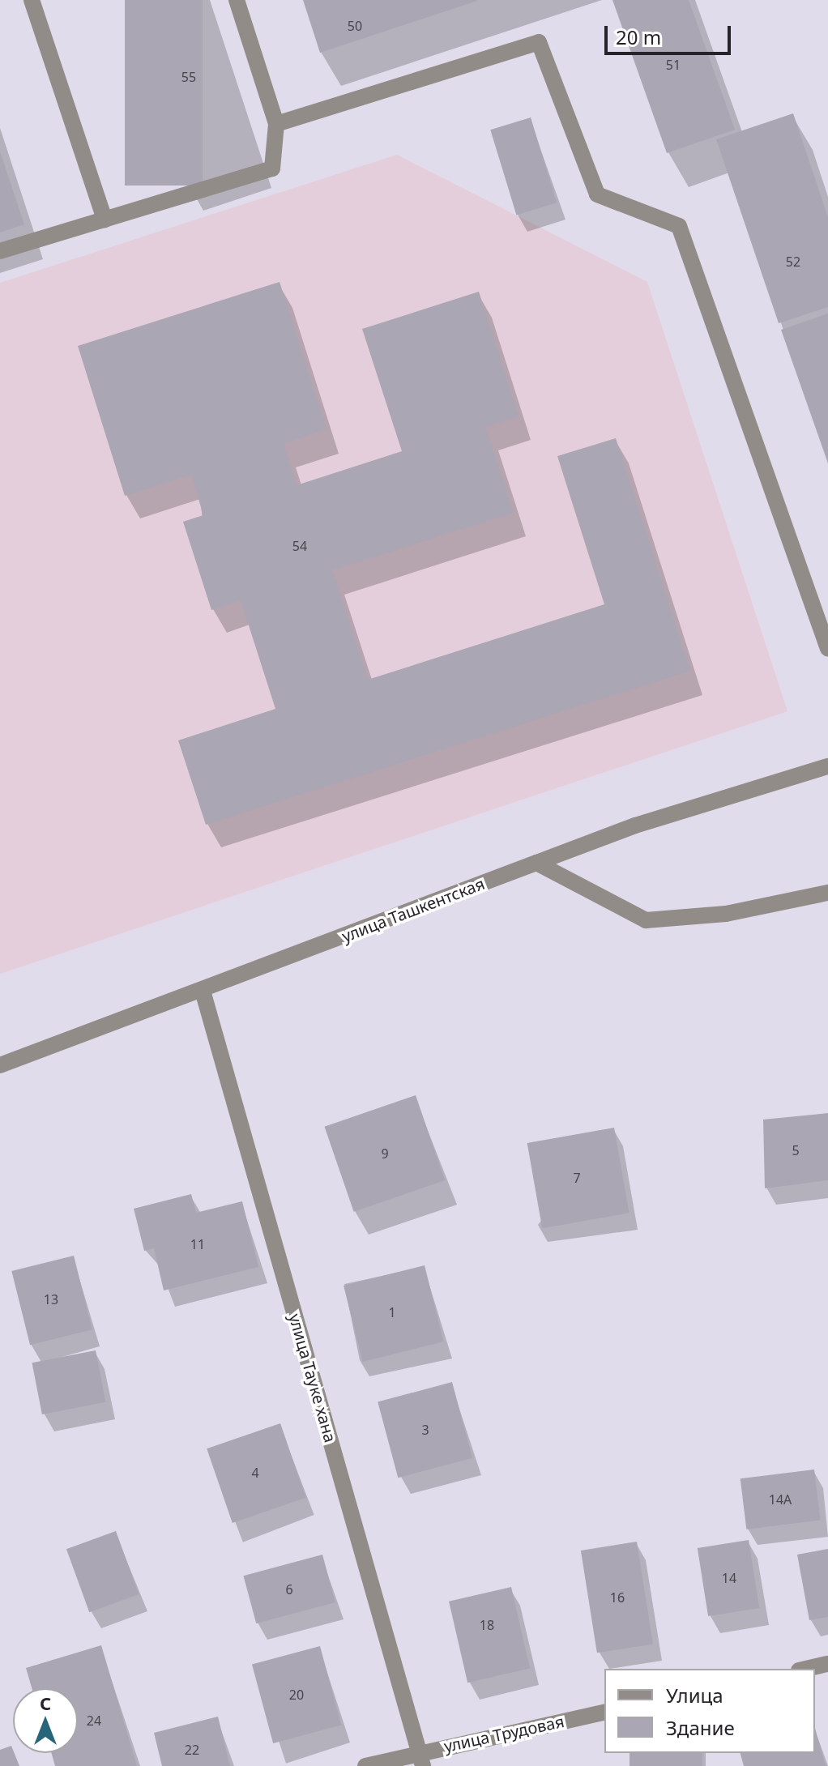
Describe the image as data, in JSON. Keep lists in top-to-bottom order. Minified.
{"streets":{"street":["улица Ташкентская","улица Тауке хана","улица Трудовая"]},"crossings":[["улица Ташкентская","улица Тауке хана"],["улица Тауке хана","улица Трудовая"]],"house_numbers":["50","51","55","52","54","5","9","7","11","13","1","3","4","14А","14","6","16","18","20","24","22"],"legend":["Улица","Здание"],"scale_bar":"20 m","north":"top"}
